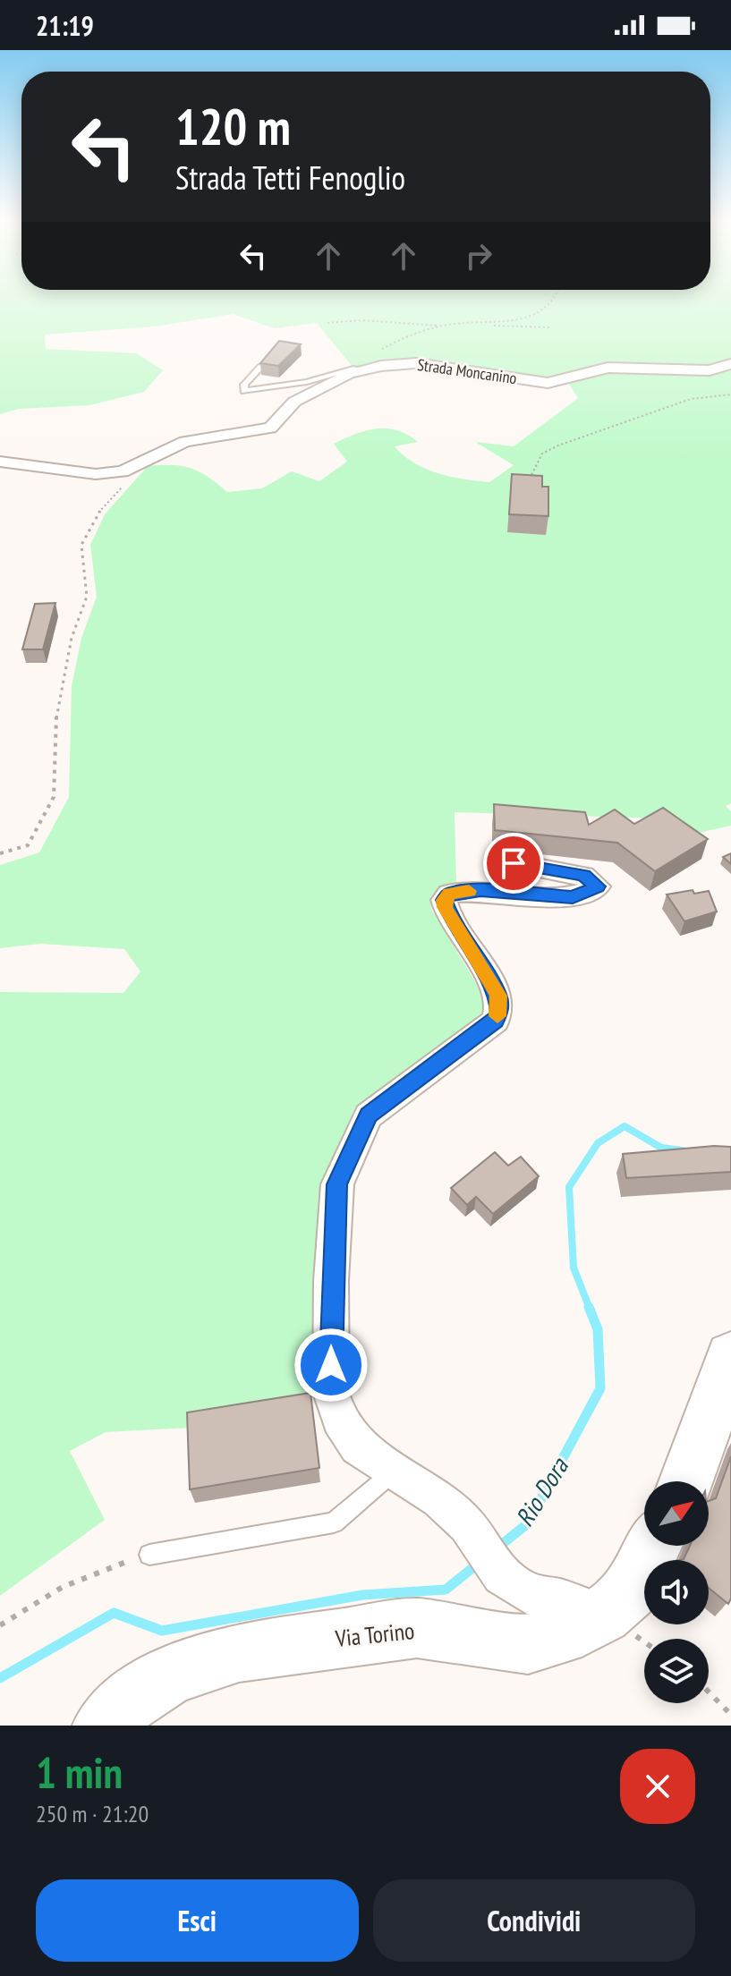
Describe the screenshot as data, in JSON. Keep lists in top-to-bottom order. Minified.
{"streets":{"street":["Strada Moncanino","Via Torino"]},"water":["Rio Dora"],"north":"top right","page":{"status":"21:19","turn":["120 m","Strada Tetti Fenoglio"],"heading":["1 min","250 m · 21:20"],"buttons":["Esci","Condividi"]}}
